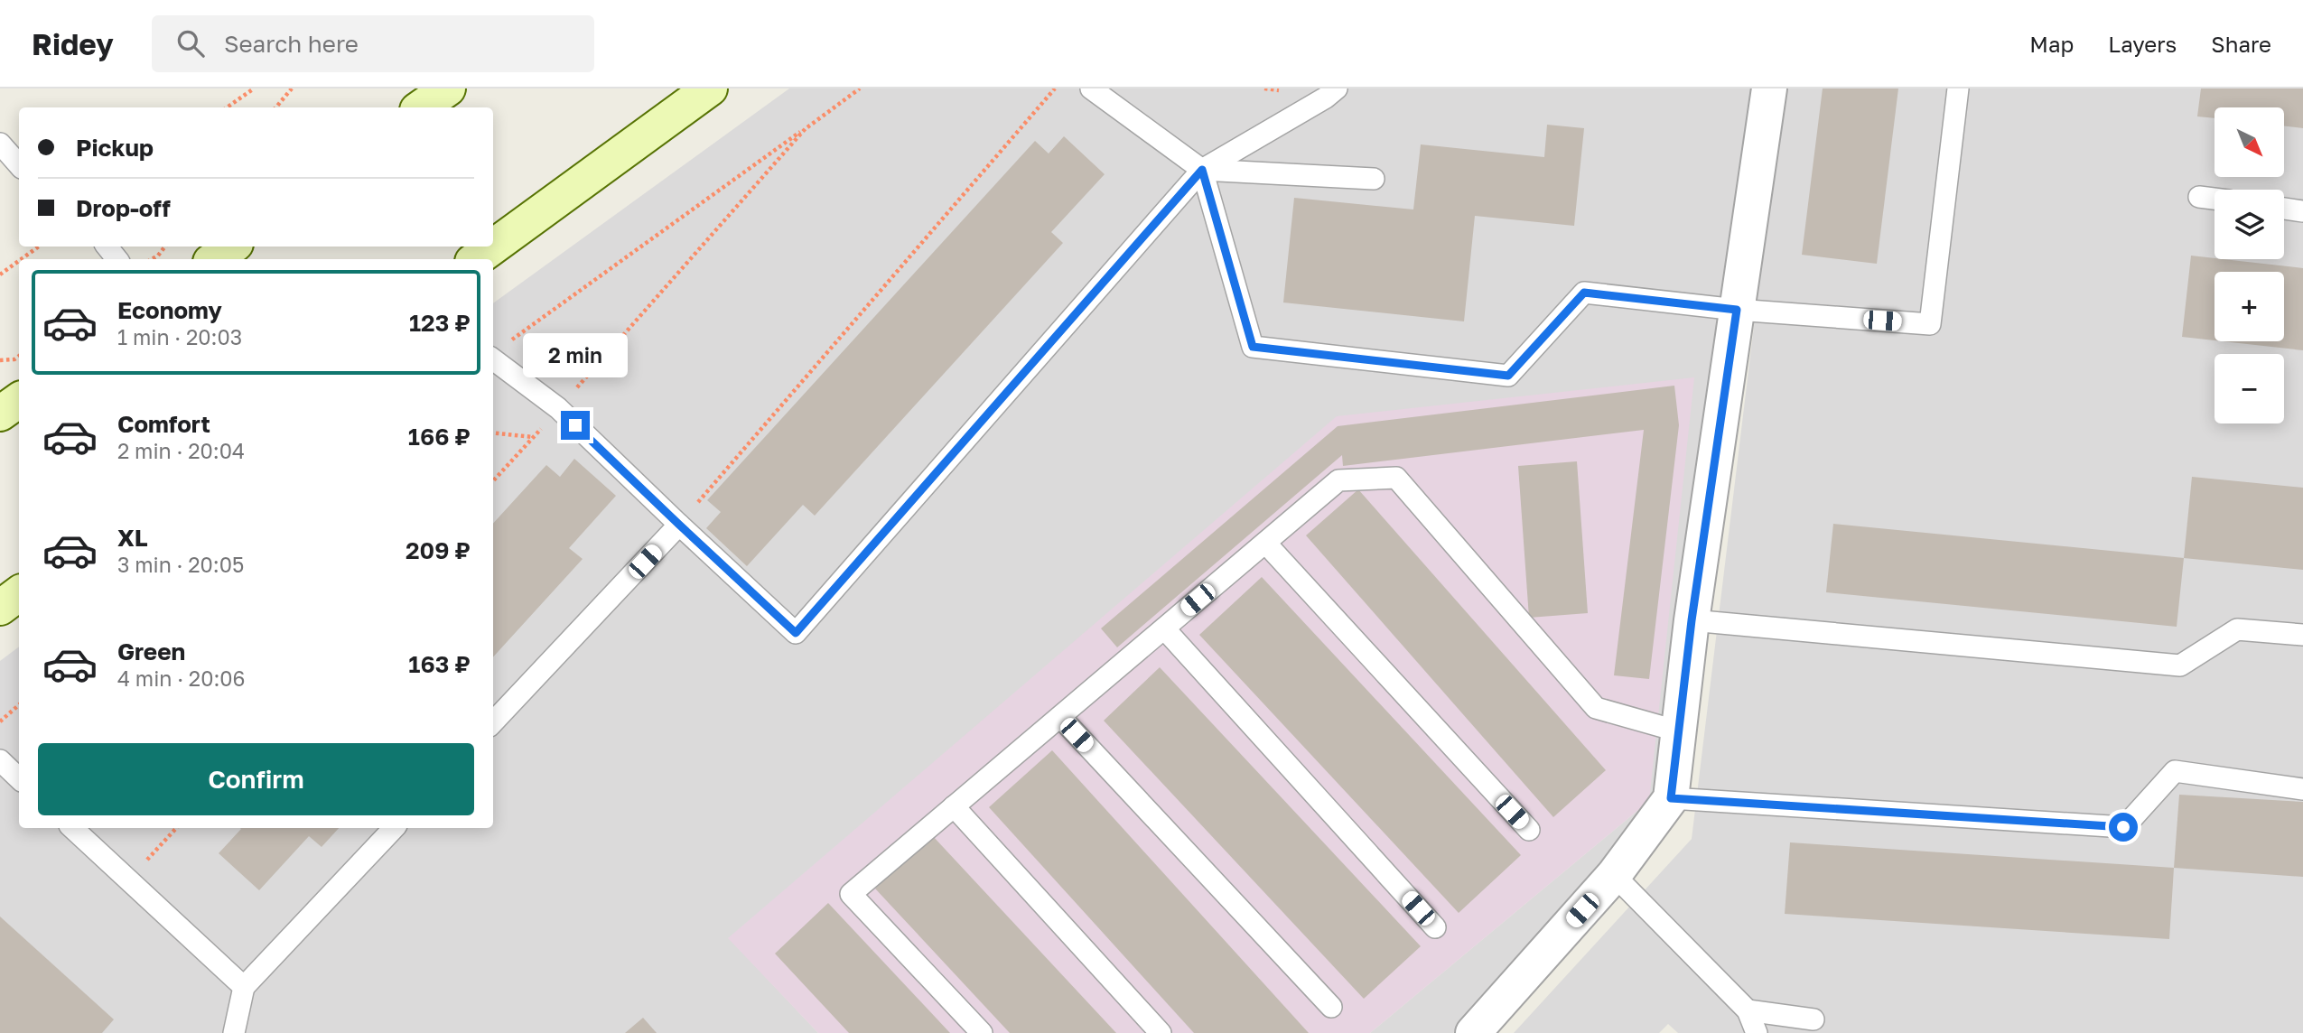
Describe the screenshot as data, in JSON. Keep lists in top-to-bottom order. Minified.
{"north":"bottom right","page":{"header":"Ridey","search":"Search here","nav":["Map","Layers","Share"],"map_buttons":["+","−"],"banner":["Pickup","Drop-off"],"list":[{"name":"Economy","note":"1 min · 20:03","value":"123 ₽"},{"name":"Comfort","note":"2 min · 20:04","value":"166 ₽"},{"name":"XL","note":"3 min · 20:05","value":"209 ₽"},{"name":"Green","note":"4 min · 20:06","value":"163 ₽"}],"bubble":"2 min","buttons":"Confirm"}}
